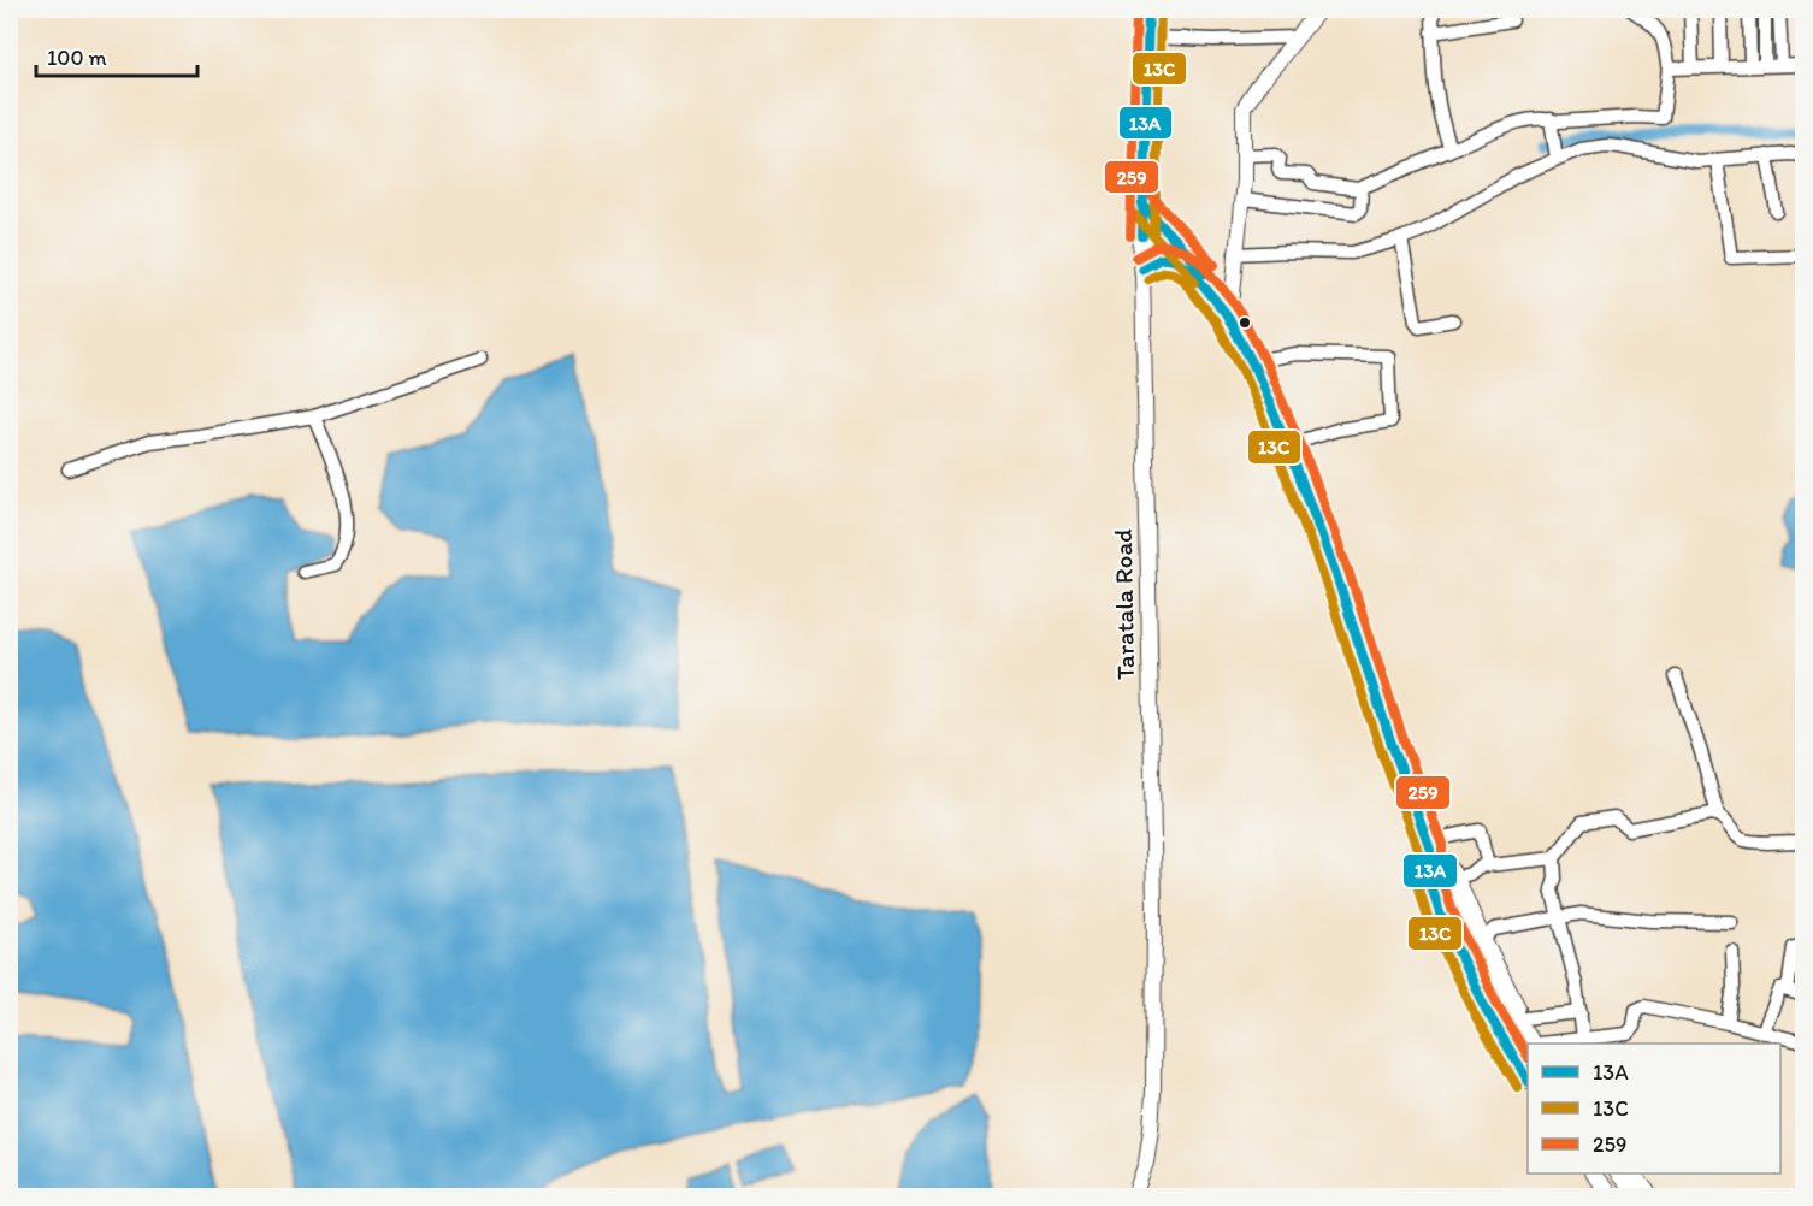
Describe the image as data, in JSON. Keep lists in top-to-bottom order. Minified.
{"streets":{"main road":["Taratala Road"]},"lines":["transit line 13A","transit line 13C","transit line 259"],"legend":["13A","13C","259"],"scale_bar":"100 m"}
